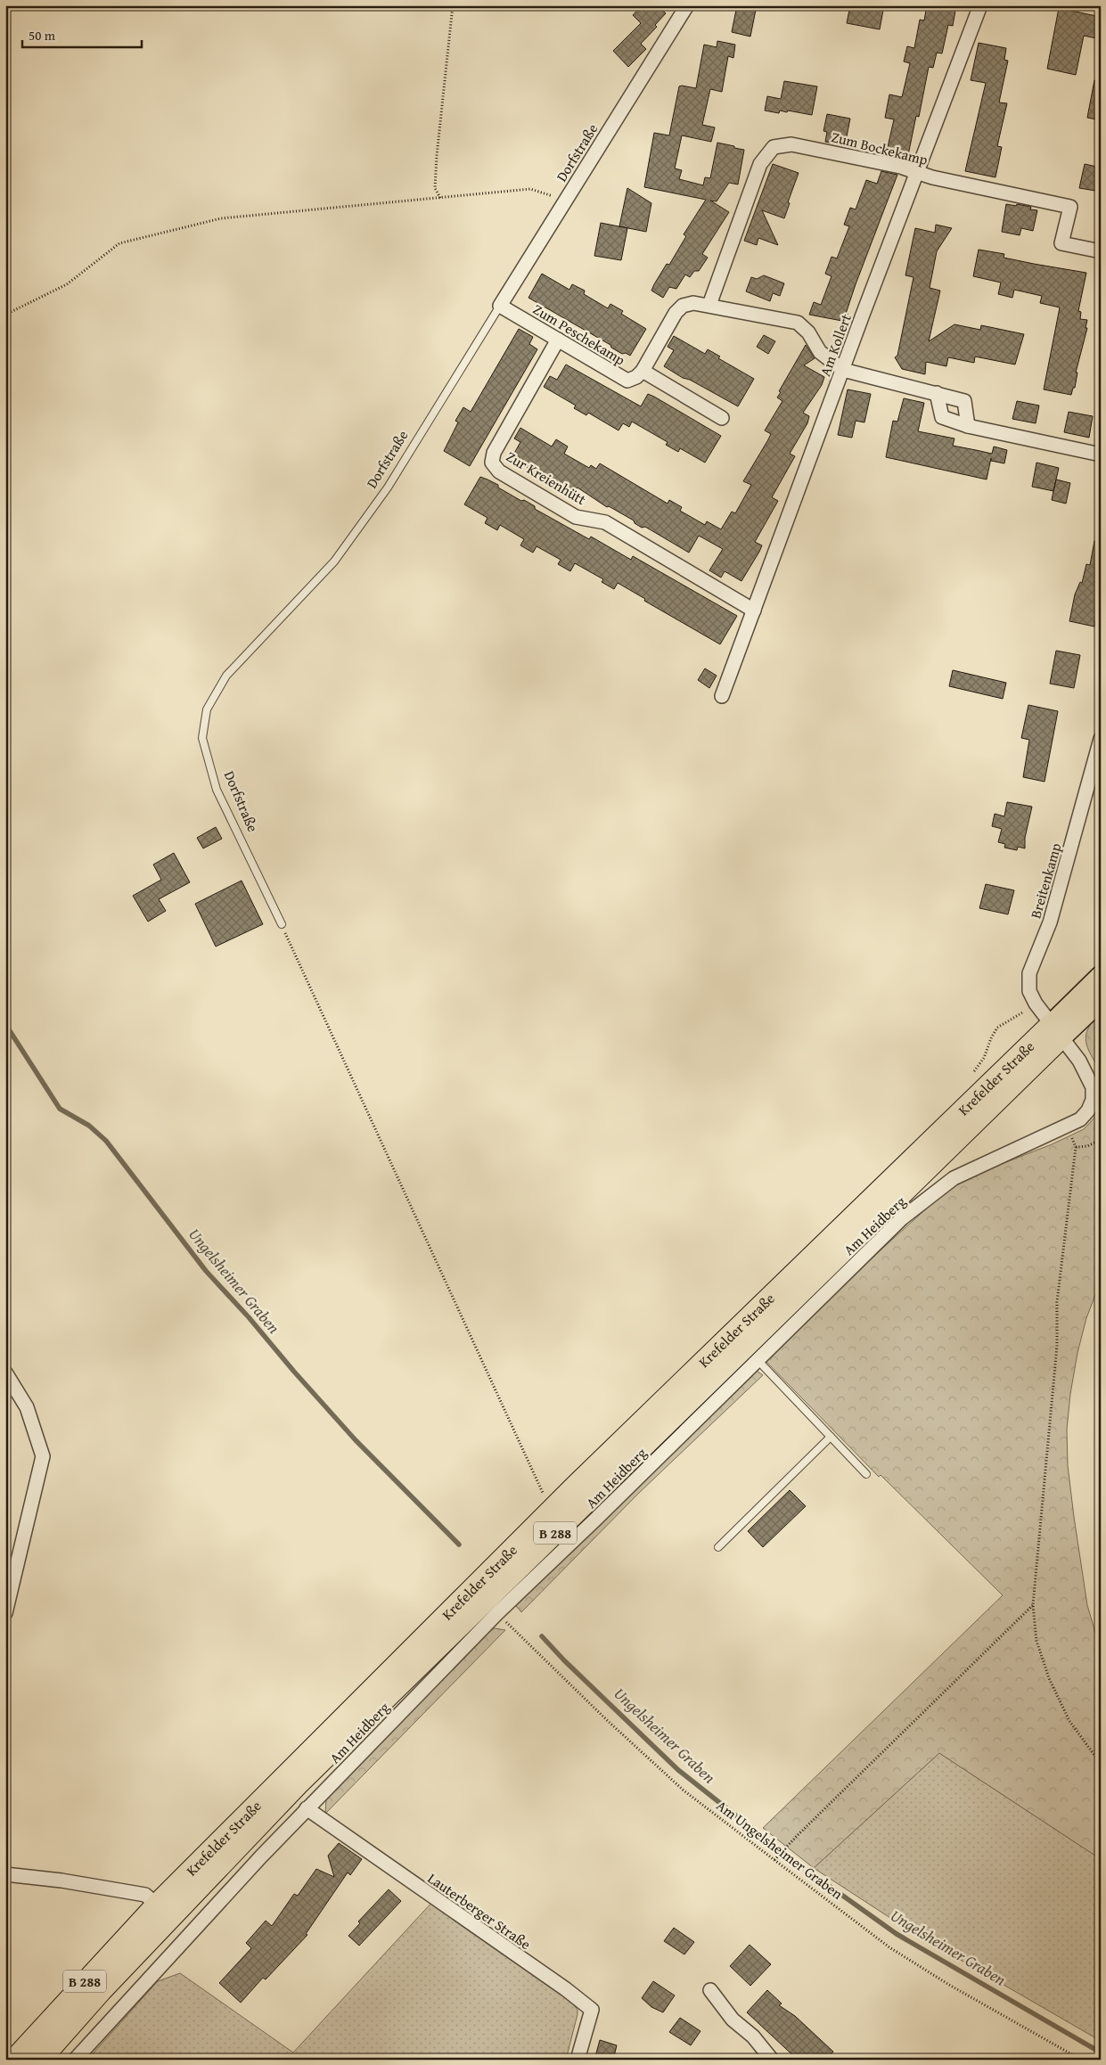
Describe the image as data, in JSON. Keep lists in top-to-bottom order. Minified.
{"streets":{"highway":["Krefelder Straße","B 288"],"street":["Zum Bockekamp","Dorfstraße","Zum Peschekamp","Am Kollert","Zur Kreienhütt","Breitenkamp","Am Heidberg","Lauterberger Straße"],"path":["Am Ungelsheimer Graben"]},"crossings":[["Zum Bockekamp","Zum Peschekamp"],["Zum Bockekamp","Am Kollert"],["Dorfstraße","Zum Peschekamp"],["Zum Peschekamp","Am Kollert"],["Zum Peschekamp","Zur Kreienhütt"],["Am Kollert","Zur Kreienhütt"],["Breitenkamp","Krefelder Straße"],["Breitenkamp","Am Heidberg"],["Krefelder Straße","Am Heidberg"],["Am Heidberg","Am Ungelsheimer Graben"],["Am Heidberg","Lauterberger Straße"]],"water":["Ungelsheimer Graben"],"scale_bar":"50 m"}
